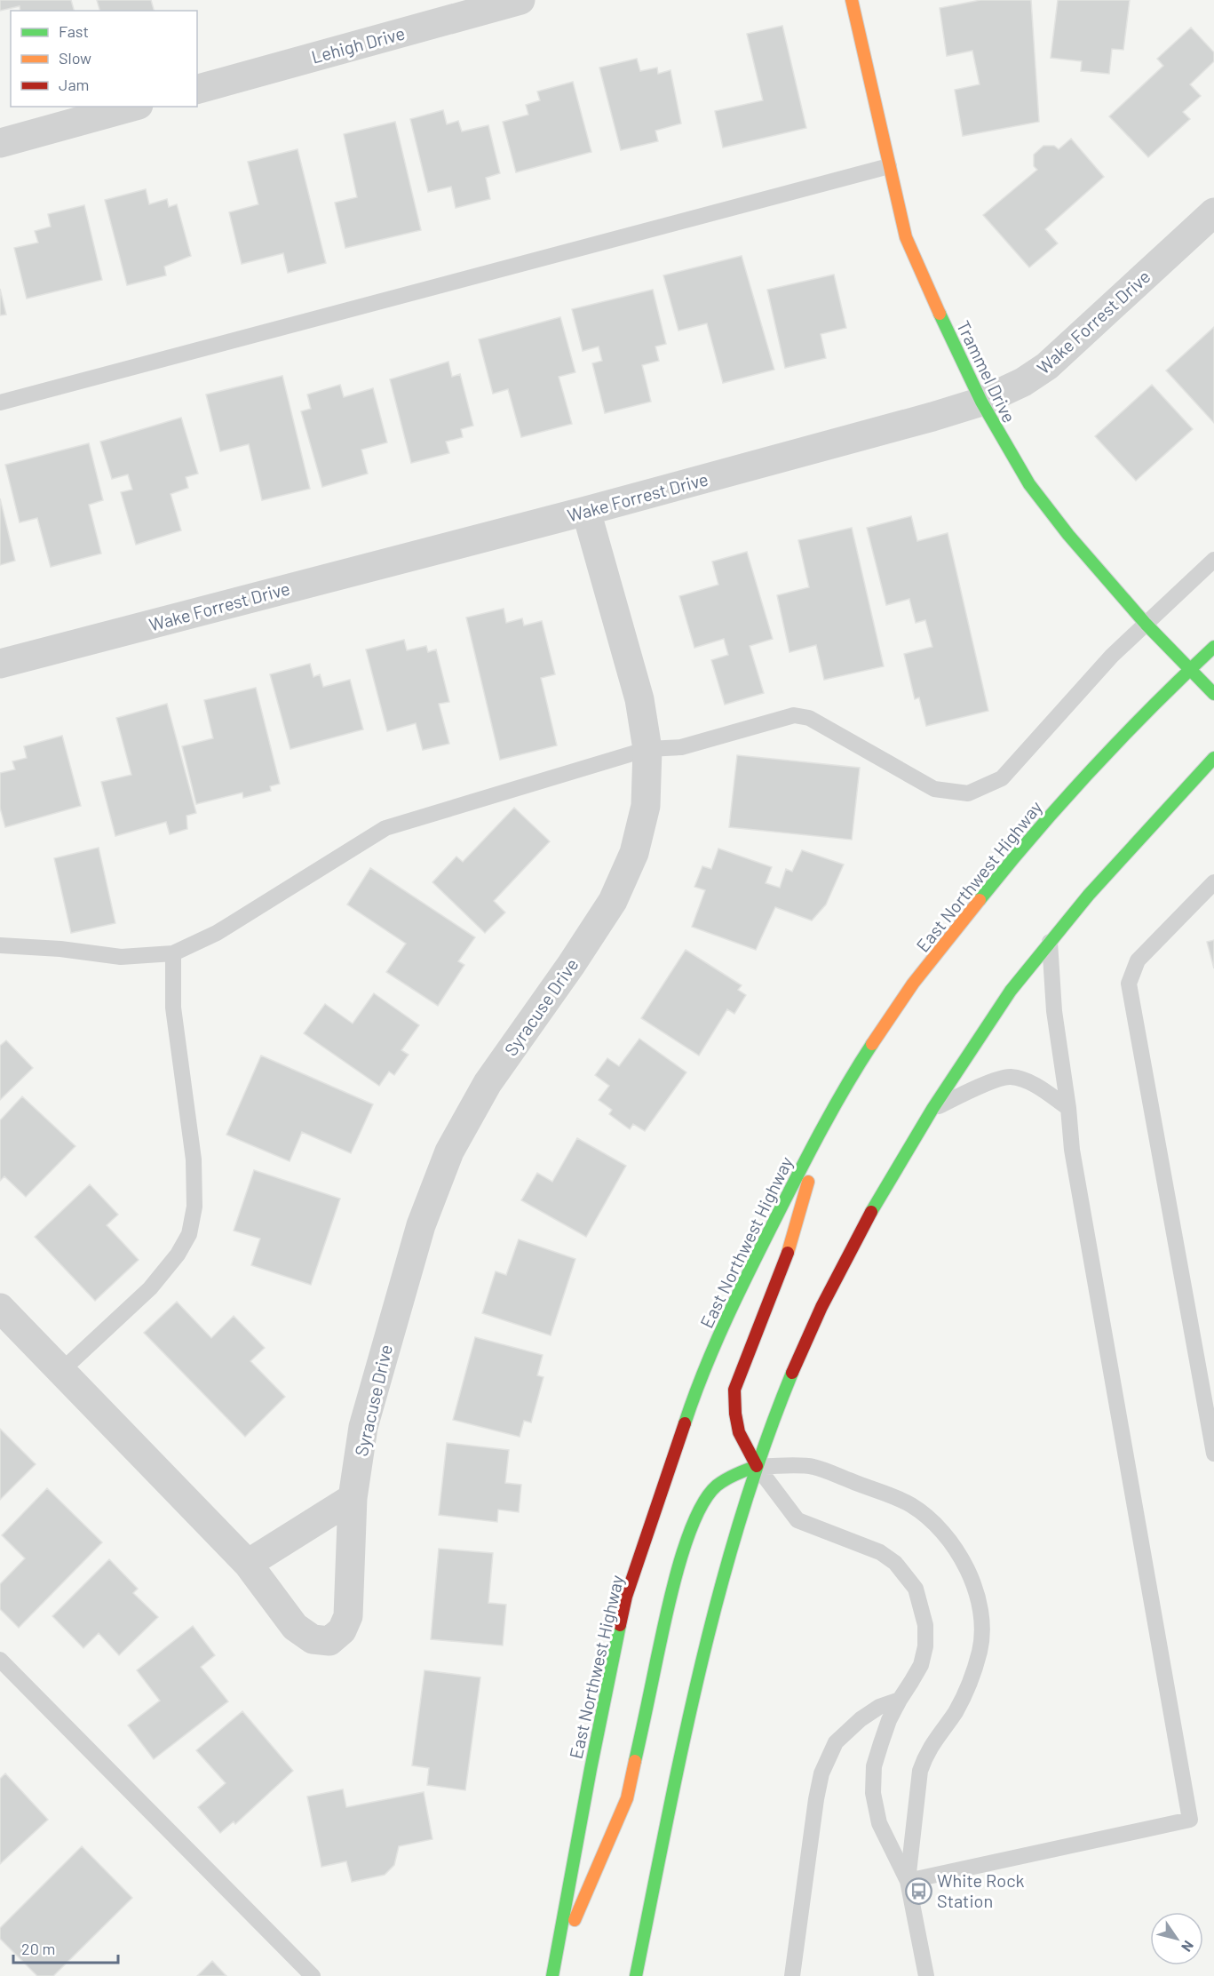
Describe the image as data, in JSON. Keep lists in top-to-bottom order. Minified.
{"streets":{"main road":["Trammel Drive","East Northwest Highway"],"street":["Lehigh Drive","Wake Forrest Drive","Syracuse Drive"]},"crossings":[["Wake Forrest Drive","Trammel Drive"],["Wake Forrest Drive","Syracuse Drive"],["Trammel Drive","East Northwest Highway"]],"places":{"bus stop":["White Rock Station"]},"legend":["Fast","Slow","Jam"],"scale_bar":"20 m","north":"bottom right"}
